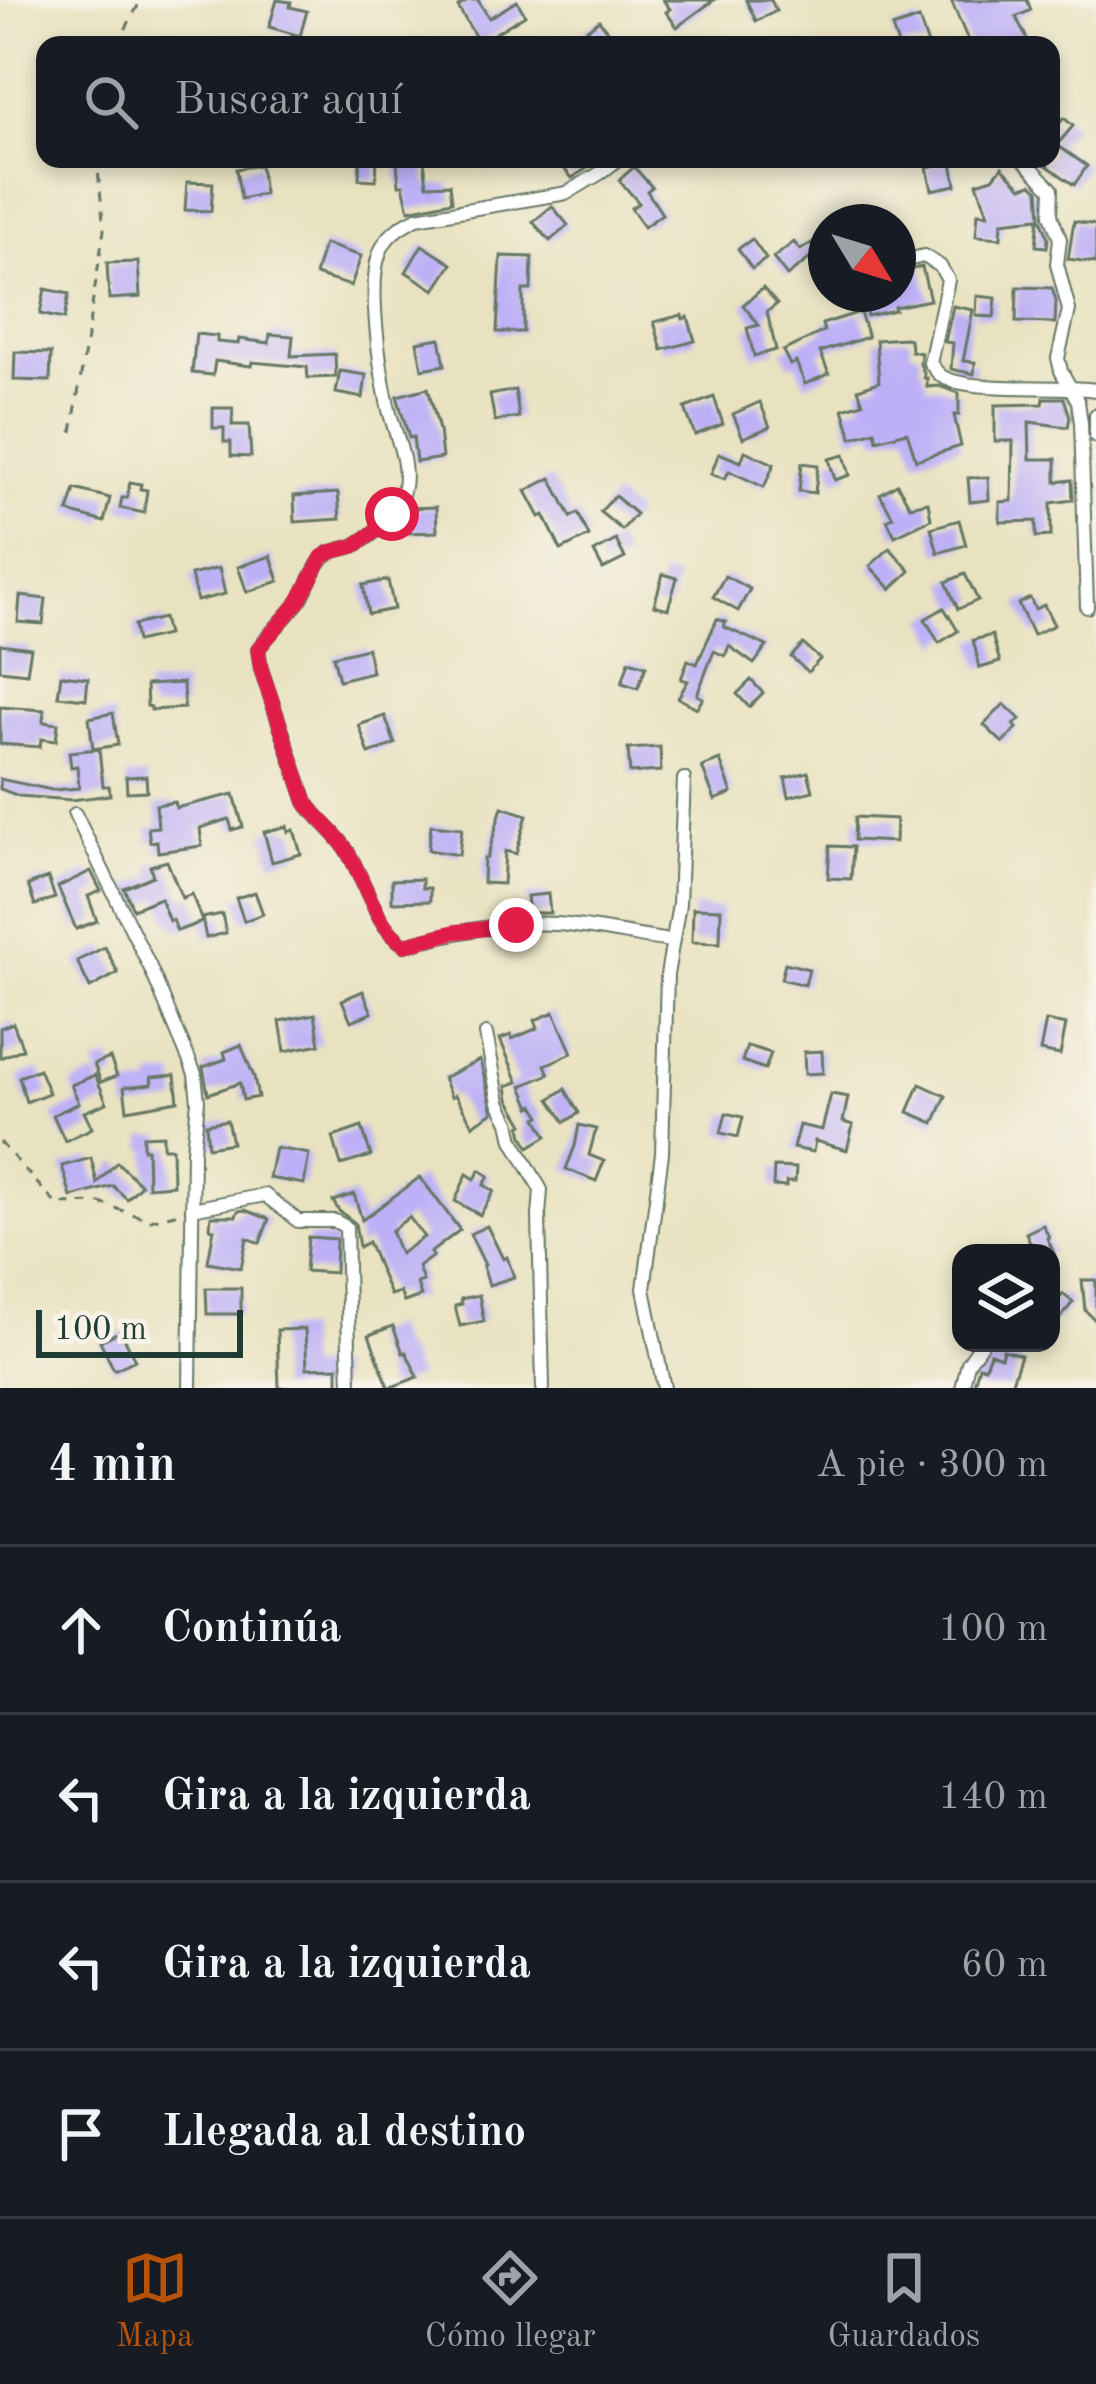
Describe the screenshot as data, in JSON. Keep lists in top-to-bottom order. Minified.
{"scale_bar":"100 m","north":"bottom right","page":{"search":"Buscar aquí","scale":"100 m","heading":["4 min","A pie · 300 m"],"list":[["Continúa","100 m"],["Gira a la izquierda","140 m"],["Gira a la izquierda","60 m"],"Llegada al destino"],"nav":["Mapa","Cómo llegar","Guardados"]}}
